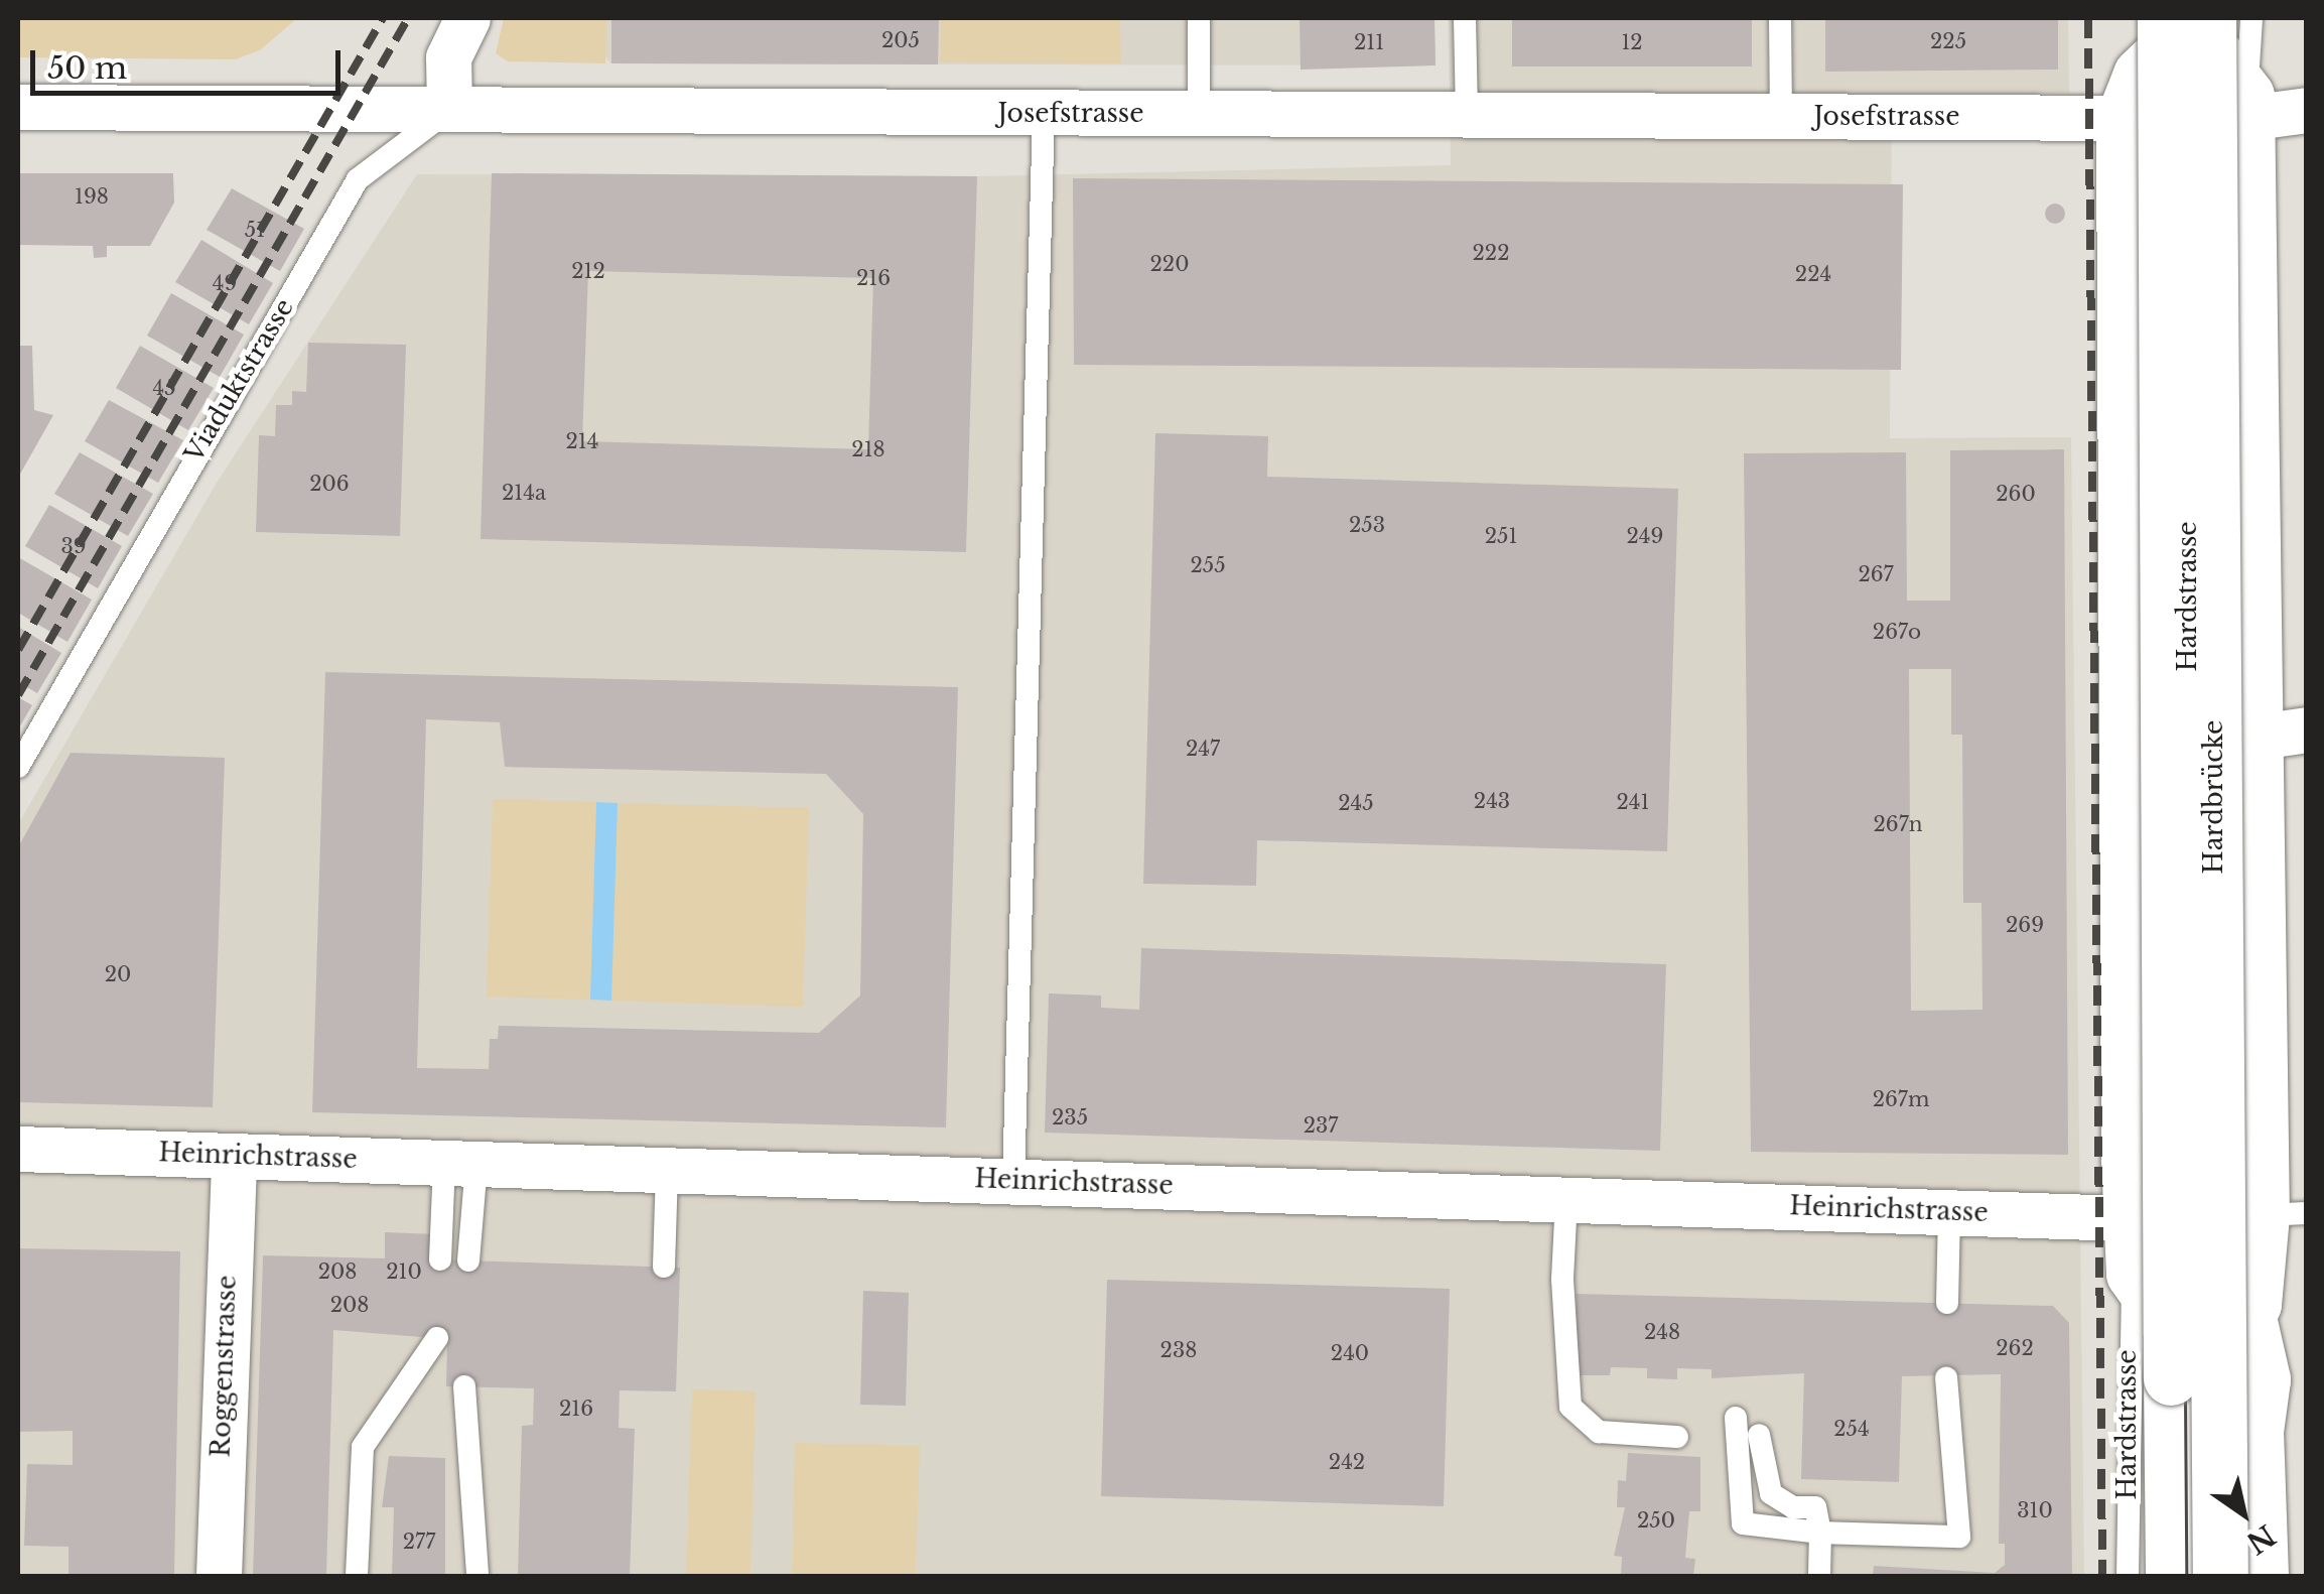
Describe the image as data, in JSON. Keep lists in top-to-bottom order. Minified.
{"streets":{"main road":["Hardstrasse","Hardbrücke"],"street":["Josefstrasse","Heinrichstrasse","Roggenstrasse"],"lane":["Viaduktstrasse"]},"crossings":[["Josefstrasse","Viaduktstrasse"],["Josefstrasse","Hardstrasse"],["Hardstrasse","Hardbrücke"],["Hardstrasse","Heinrichstrasse"],["Heinrichstrasse","Roggenstrasse"]],"house_numbers":["205","225","211","12","198","51","222","220","212","224","216","49","45","214","218","206","214a","260","253","251","249","39","255","267","267o","247","243","241","245","267n","269","20","267m","235","237","208","210","208","248","262","238","240","216","254","242","310","250","277"],"scale_bar":"50 m","north":"bottom right"}
